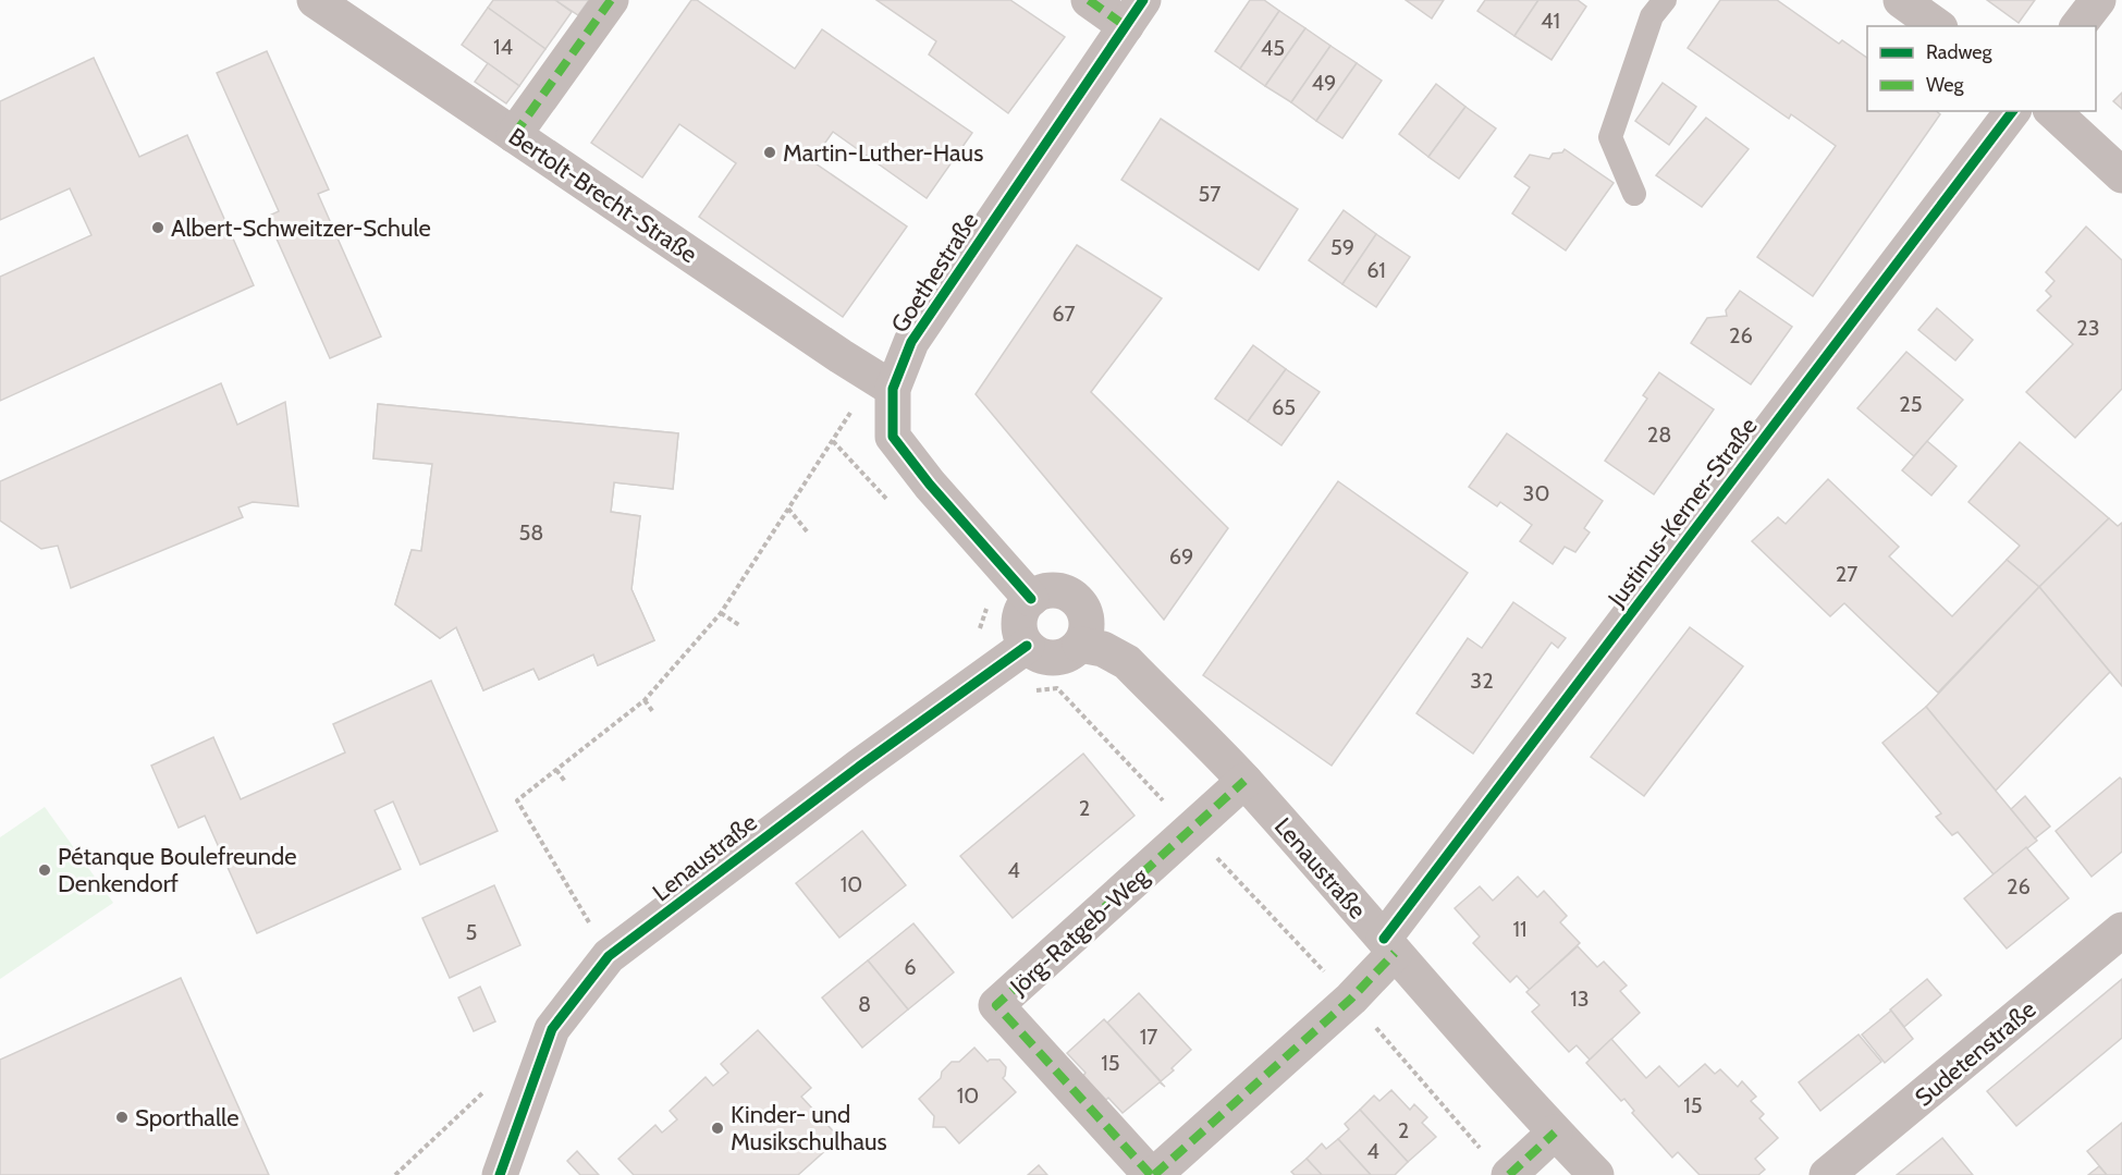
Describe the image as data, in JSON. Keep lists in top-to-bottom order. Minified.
{"streets":{"street":["Bertolt-Brecht-Straße","Goethestraße","Justinus-Kerner-Straße","Lenaustraße","Jörg-Ratgeb-Weg","Sudetenstraße"]},"crossings":[["Bertolt-Brecht-Straße","Goethestraße"],["Goethestraße","Lenaustraße"],["Justinus-Kerner-Straße","Lenaustraße"],["Justinus-Kerner-Straße","Jörg-Ratgeb-Weg"],["Lenaustraße","Jörg-Ratgeb-Weg"]],"places":["Martin-Luther-Haus","Albert-Schweitzer-Schule","Pétanque Boulefreunde Denkendorf","Sporthalle","Kinder- und Musikschulhaus"],"house_numbers":["41","14","45","49","57","59","61","67","23","26","25","65","28","30","58","69","27","32","2","4","10","26","11","5","6","13","8","17","15","10","15","2","4"],"legend":["Radweg","Weg"]}
